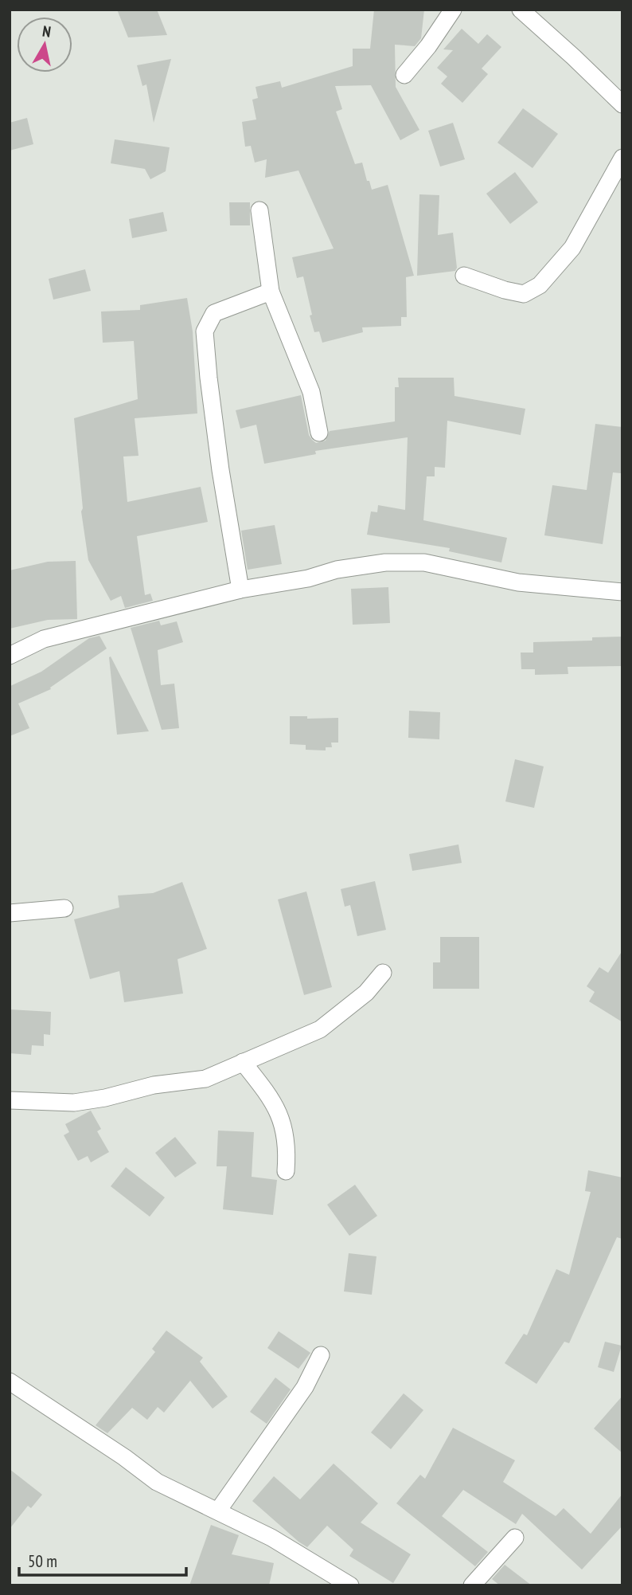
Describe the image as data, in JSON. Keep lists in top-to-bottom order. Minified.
{"scale_bar":"50 m","north":"top"}
